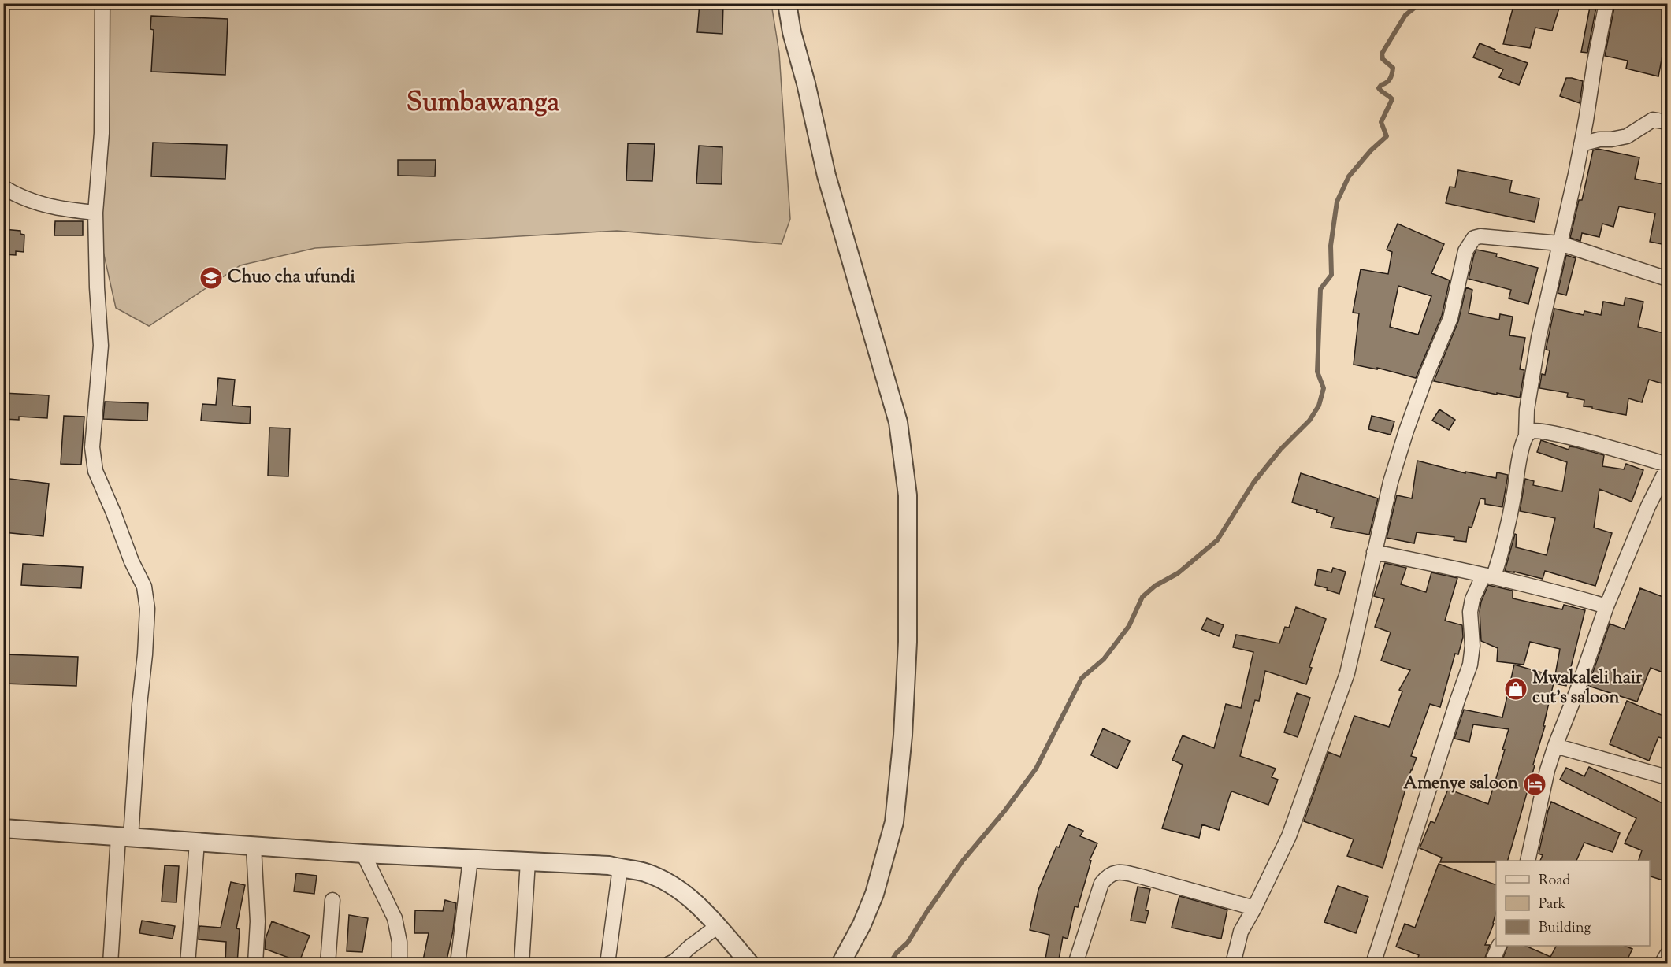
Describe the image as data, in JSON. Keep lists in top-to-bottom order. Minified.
{"districts":["Sumbawanga"],"places":{"school or university":["Chuo cha ufundi"],"shop":["Mwakaleli hair cut's saloon"],"hotel":["Amenye saloon"]},"legend":["Road","Park","Building"]}
